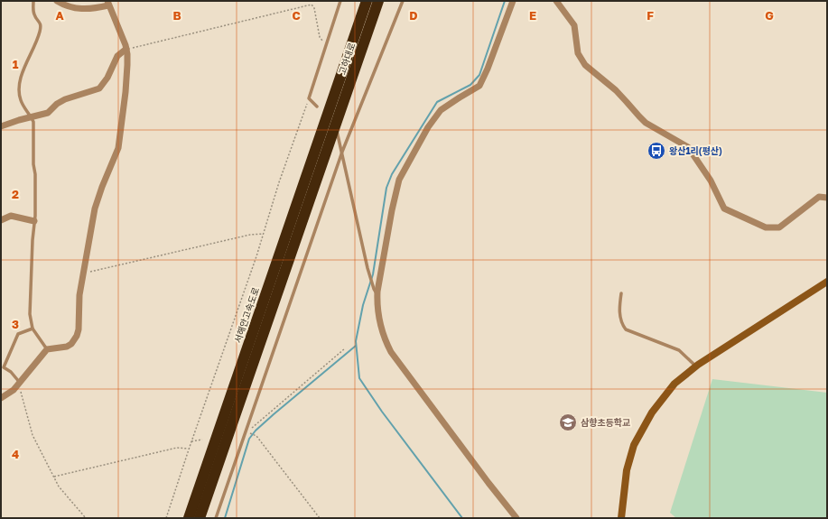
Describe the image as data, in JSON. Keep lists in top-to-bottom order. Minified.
{"streets":{"highway":["고하대로","서해안고속도로"]},"crossings":[["고하대로","서해안고속도로"]],"places":{"bus stop":["왕산1리(평산)"],"school or university":["삼향초등학교"]},"grid":{"columns":["A","B","C","D","E","F","G"],"rows":["1","2","3","4"]}}
